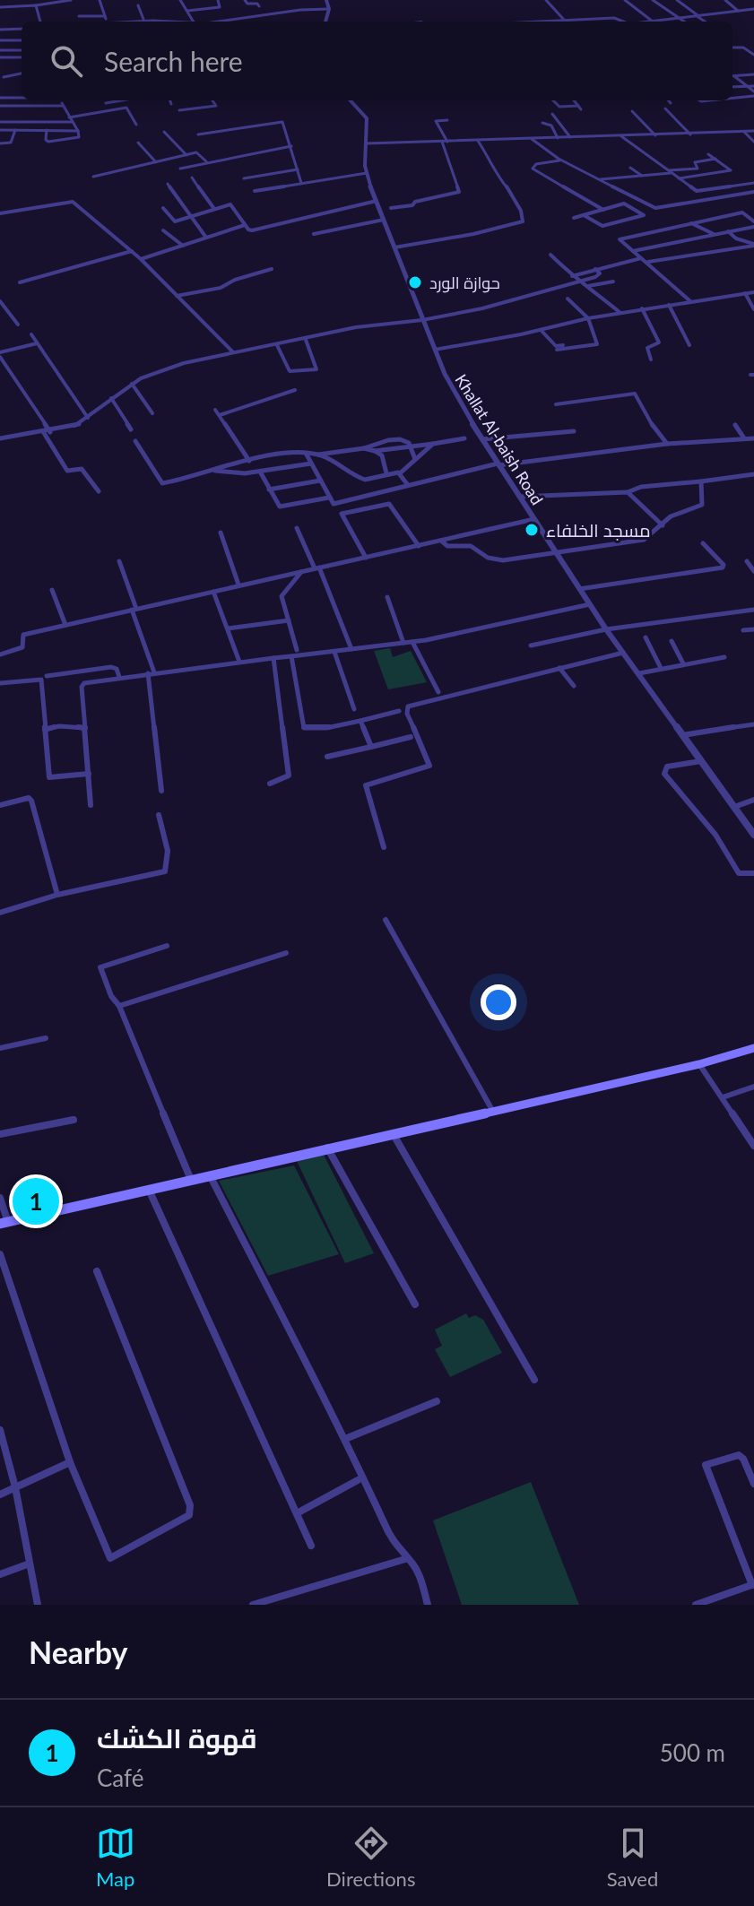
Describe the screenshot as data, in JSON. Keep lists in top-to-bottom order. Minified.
{"streets":{"street":["Khallat Al-baish Road"]},"places":["حوازة الورد","مسجد الخلفاء"],"page":{"search":"Search here","pins":"1","heading":"Nearby","list":[{"mark":"1","name":"قهوة الكشك","note":"Café","value":"500 m"}],"nav":["Map","Directions","Saved"]}}
